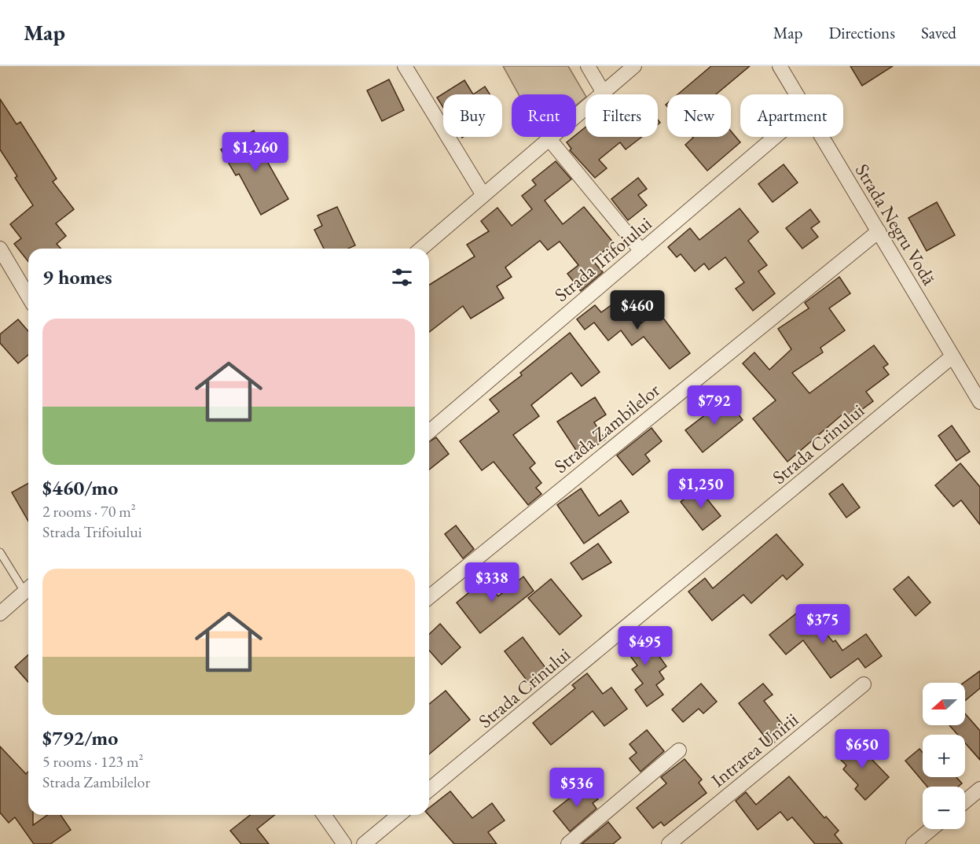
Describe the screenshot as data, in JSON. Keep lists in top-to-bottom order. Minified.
{"streets":{"street":["Strada Negru Vodă","Strada Trifoiului","Strada Zambilelor","Strada Crinului","Intrarea Unirii"]},"crossings":[["Strada Negru Vodă","Strada Zambilelor"],["Strada Negru Vodă","Strada Crinului"]],"north":"left","page":{"header":"Map","nav":["Map","Directions","Saved"],"chip":["Buy","Rent","Filters","New","Apartment"],"price":["$1,260","$460","$792","$1,250","$338","$375","$495","$650","$536"],"heading":"9 homes","list":[{"name":"$460/mo","note":"2 rooms · 70 m² · Strada Trifoiului"},{"name":"$792/mo","note":"5 rooms · 123 m² · Strada Zambilelor"}],"map_buttons":["+","−"]}}
